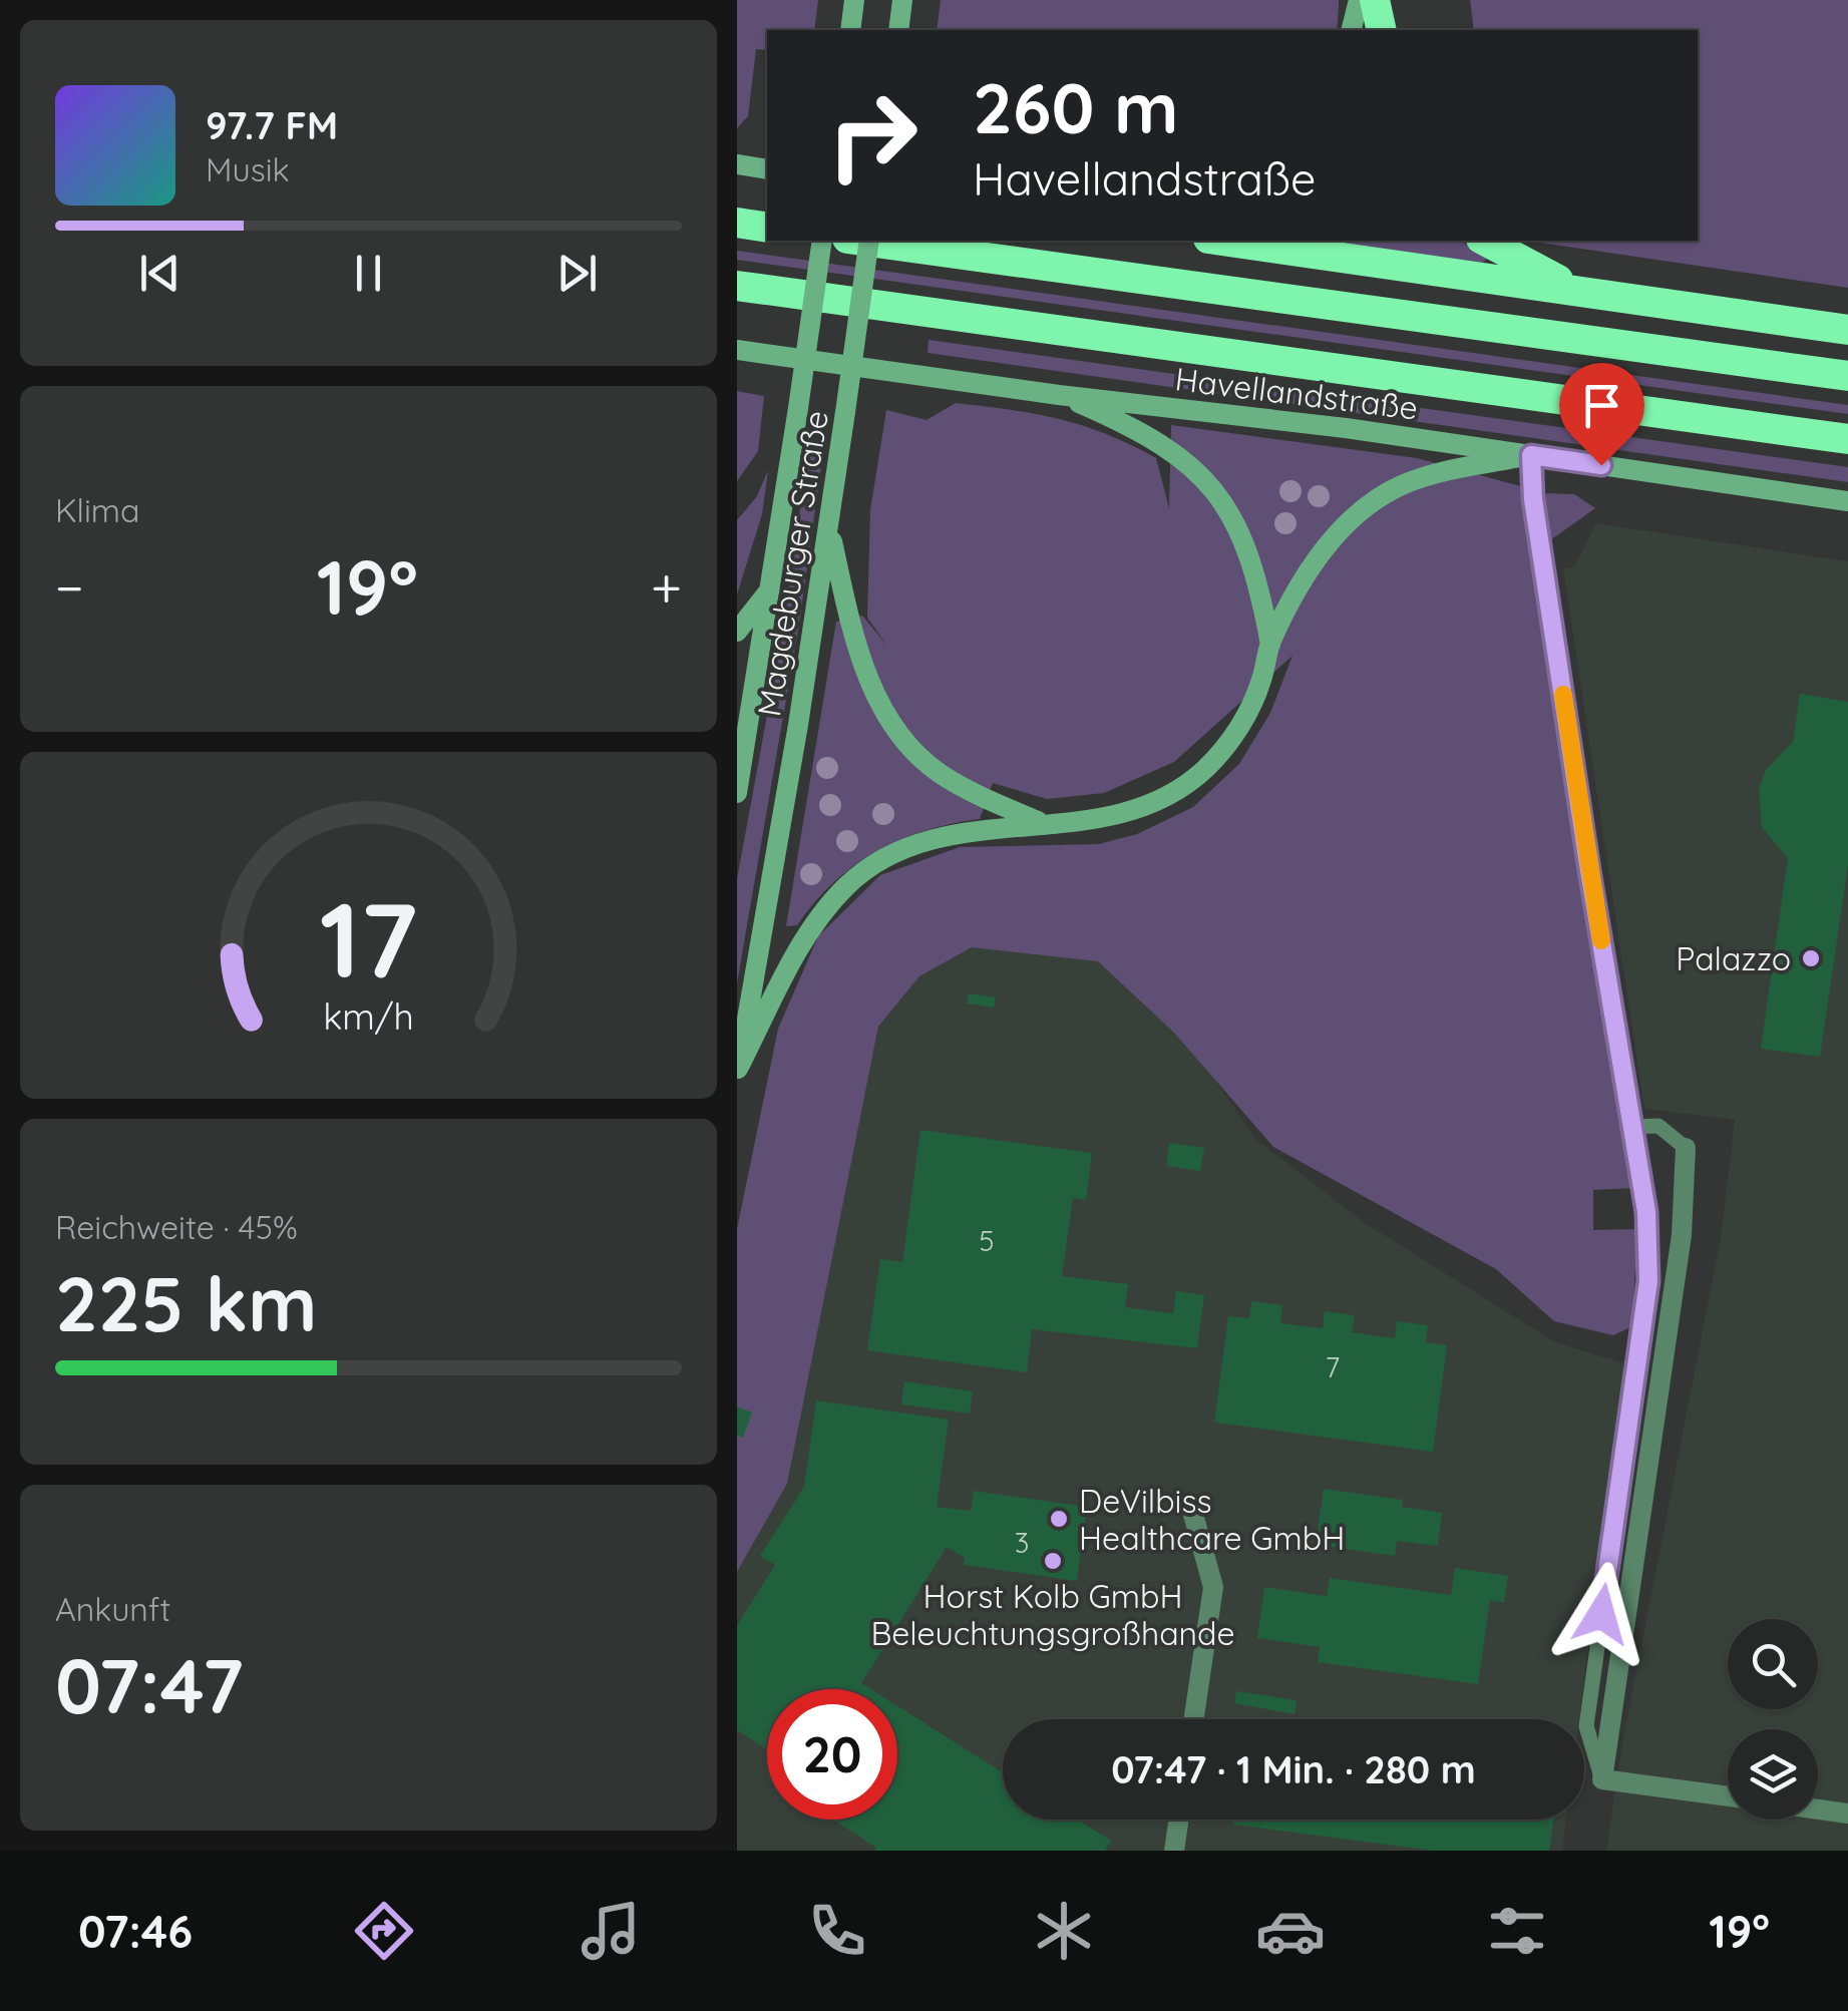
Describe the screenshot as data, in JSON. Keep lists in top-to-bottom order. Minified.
{"streets":{"main road":["Havellandstraße","Magdeburger Straße"]},"places":["Palazzo","DeVilbiss Healthcare GmbH","Horst Kolb GmbH Beleuchtungsgroßhande"],"house_numbers":["5","7","3"],"page":{"turn":["260 m","Havellandstraße"],"song":["97.7 FM","Musik"],"tile":["Klima",["Reichweite · 45%","225 km"],["Ankunft","07:47"]],"heat":["−","19°","+"],"limit":"20","trip":"07:47 · 1 Min. · 280 m","tabs":["07:46","19°"],"gauge":["17","km/h"]}}
